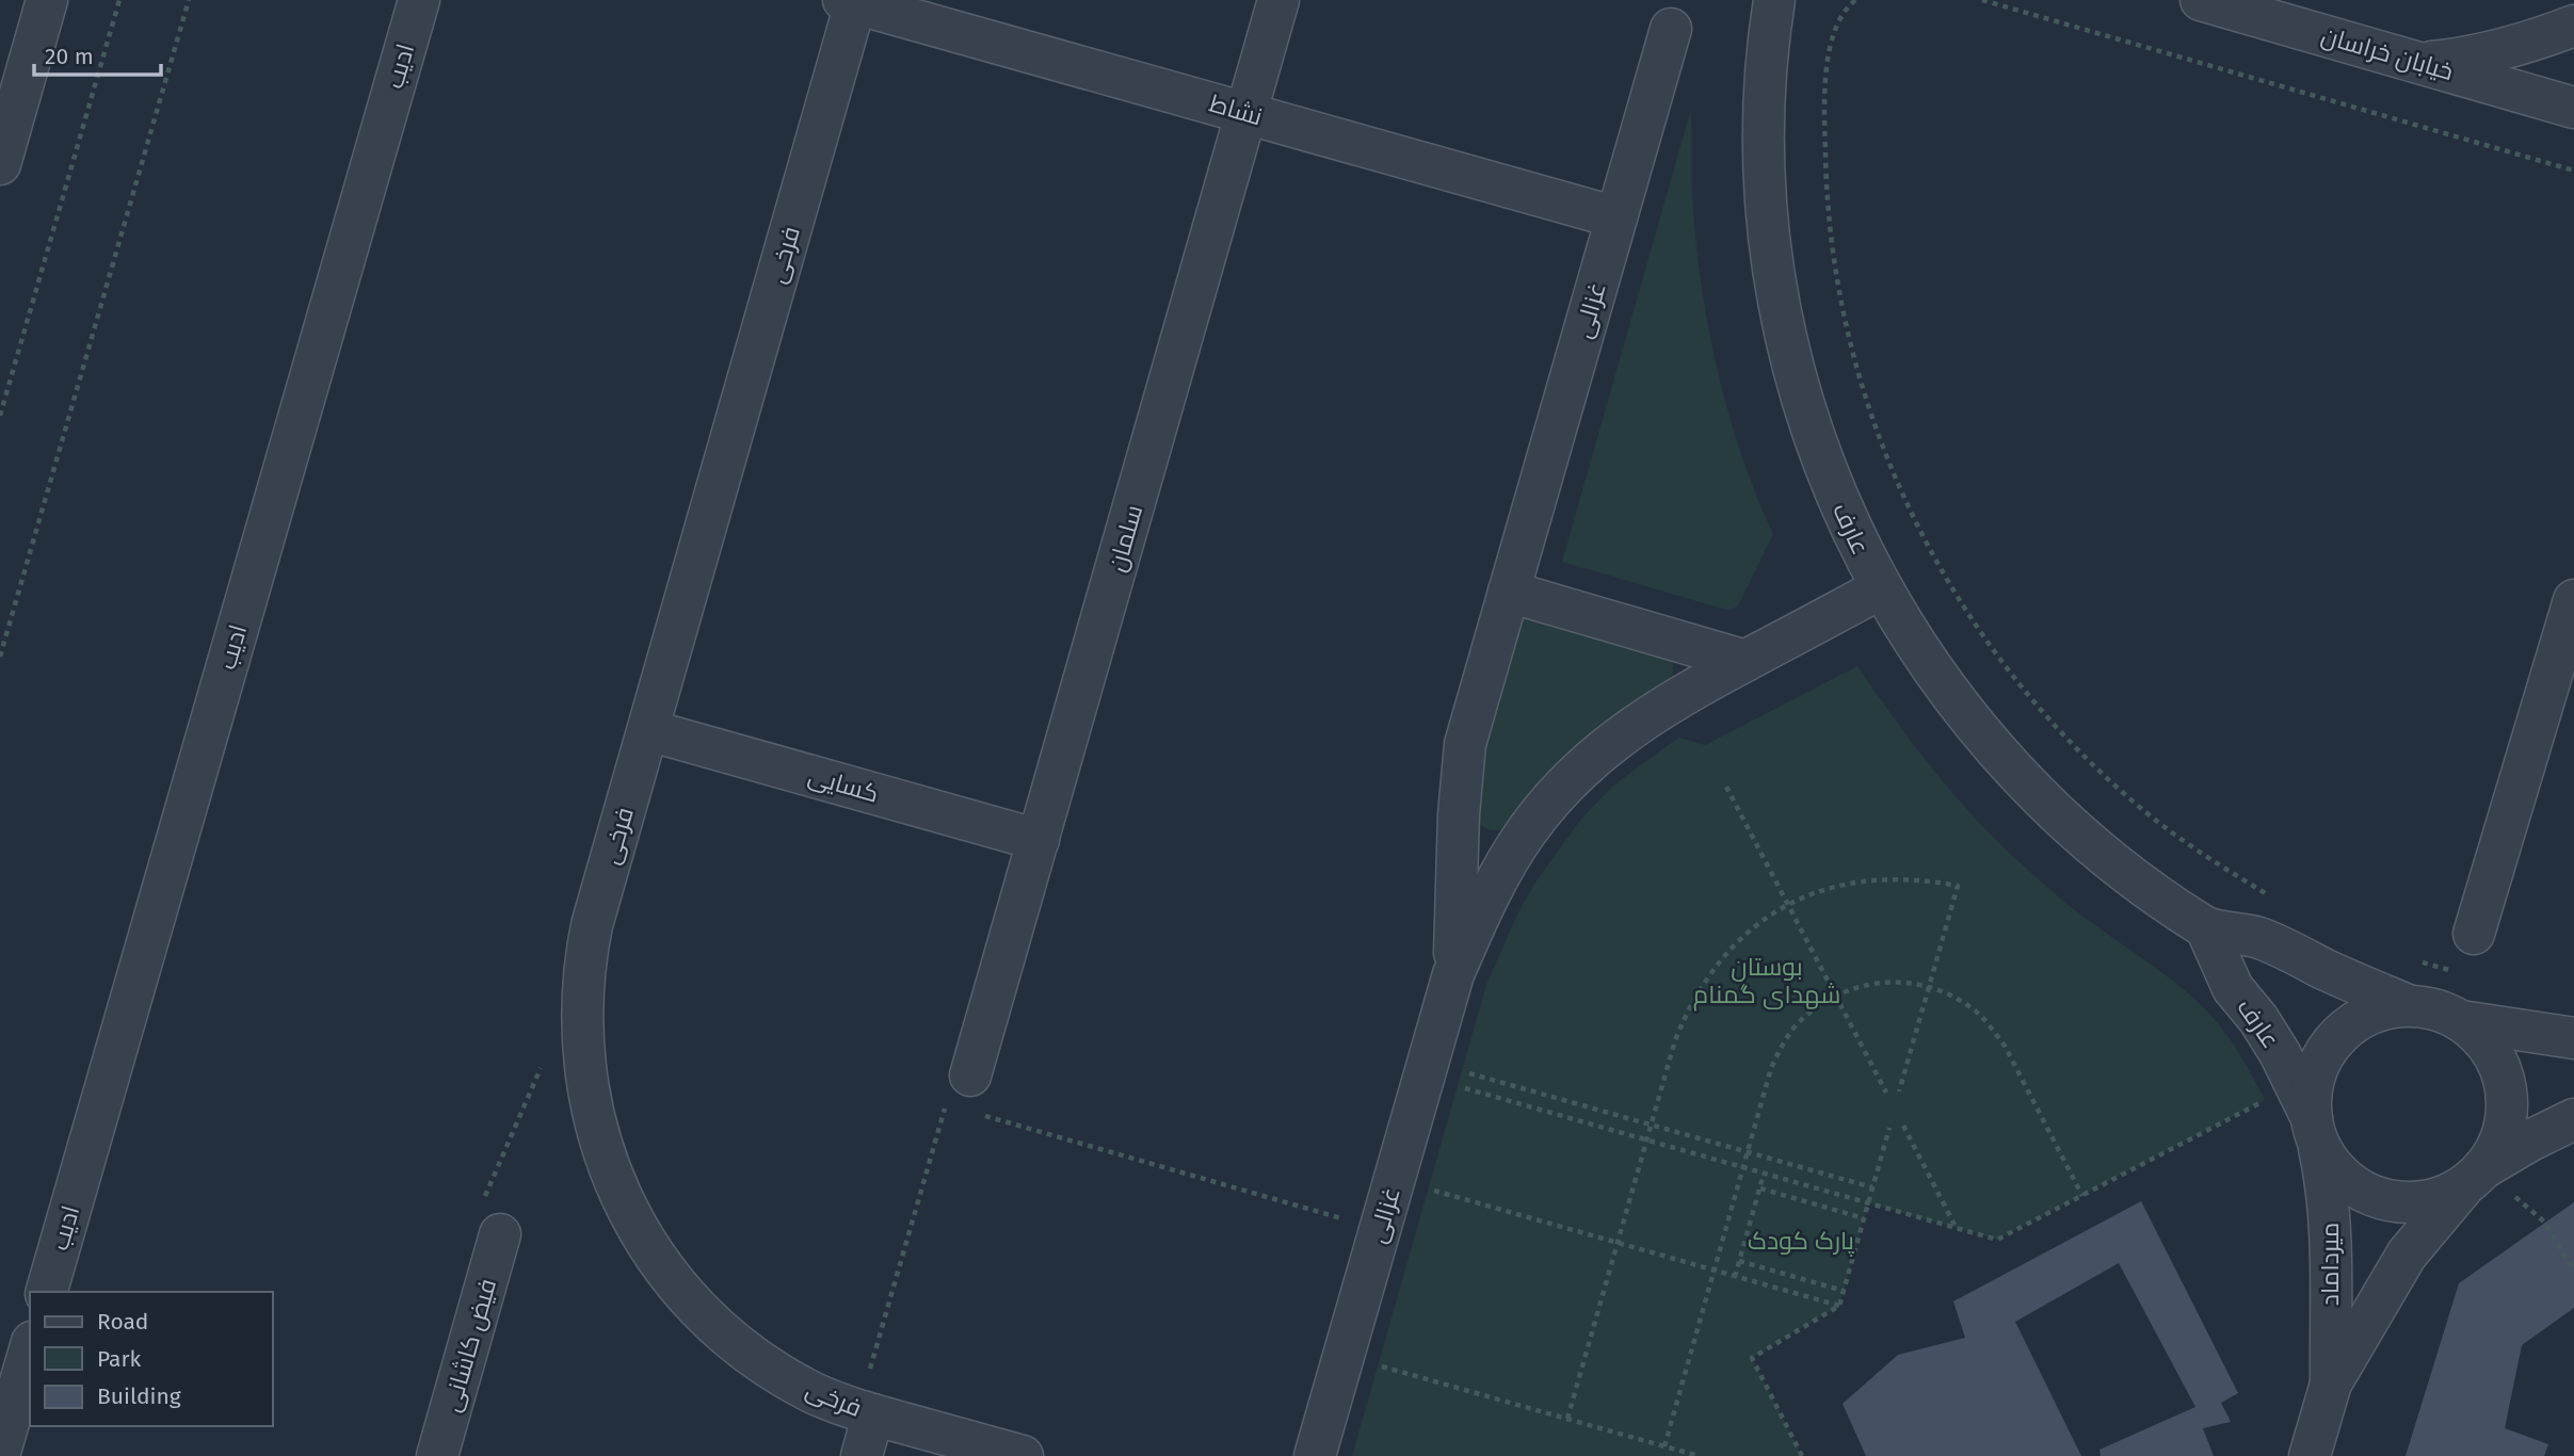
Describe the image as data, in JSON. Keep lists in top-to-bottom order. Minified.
{"streets":{"street":["خیابان خراسان","ادیب","نشاط","فرخی","غزالی","عارف","سلمان","کسایی","میرداماد","فیض کاشانی"]},"crossings":[["نشاط","فرخی"],["نشاط","غزالی"],["نشاط","سلمان"],["فرخی","کسایی"],["غزالی","عارف"],["عارف","میرداماد"],["سلمان","کسایی"]],"parks":["بوستان شهدای گمنام","پارک کودک"],"legend":["Road","Park","Building"],"scale_bar":"20 m"}
